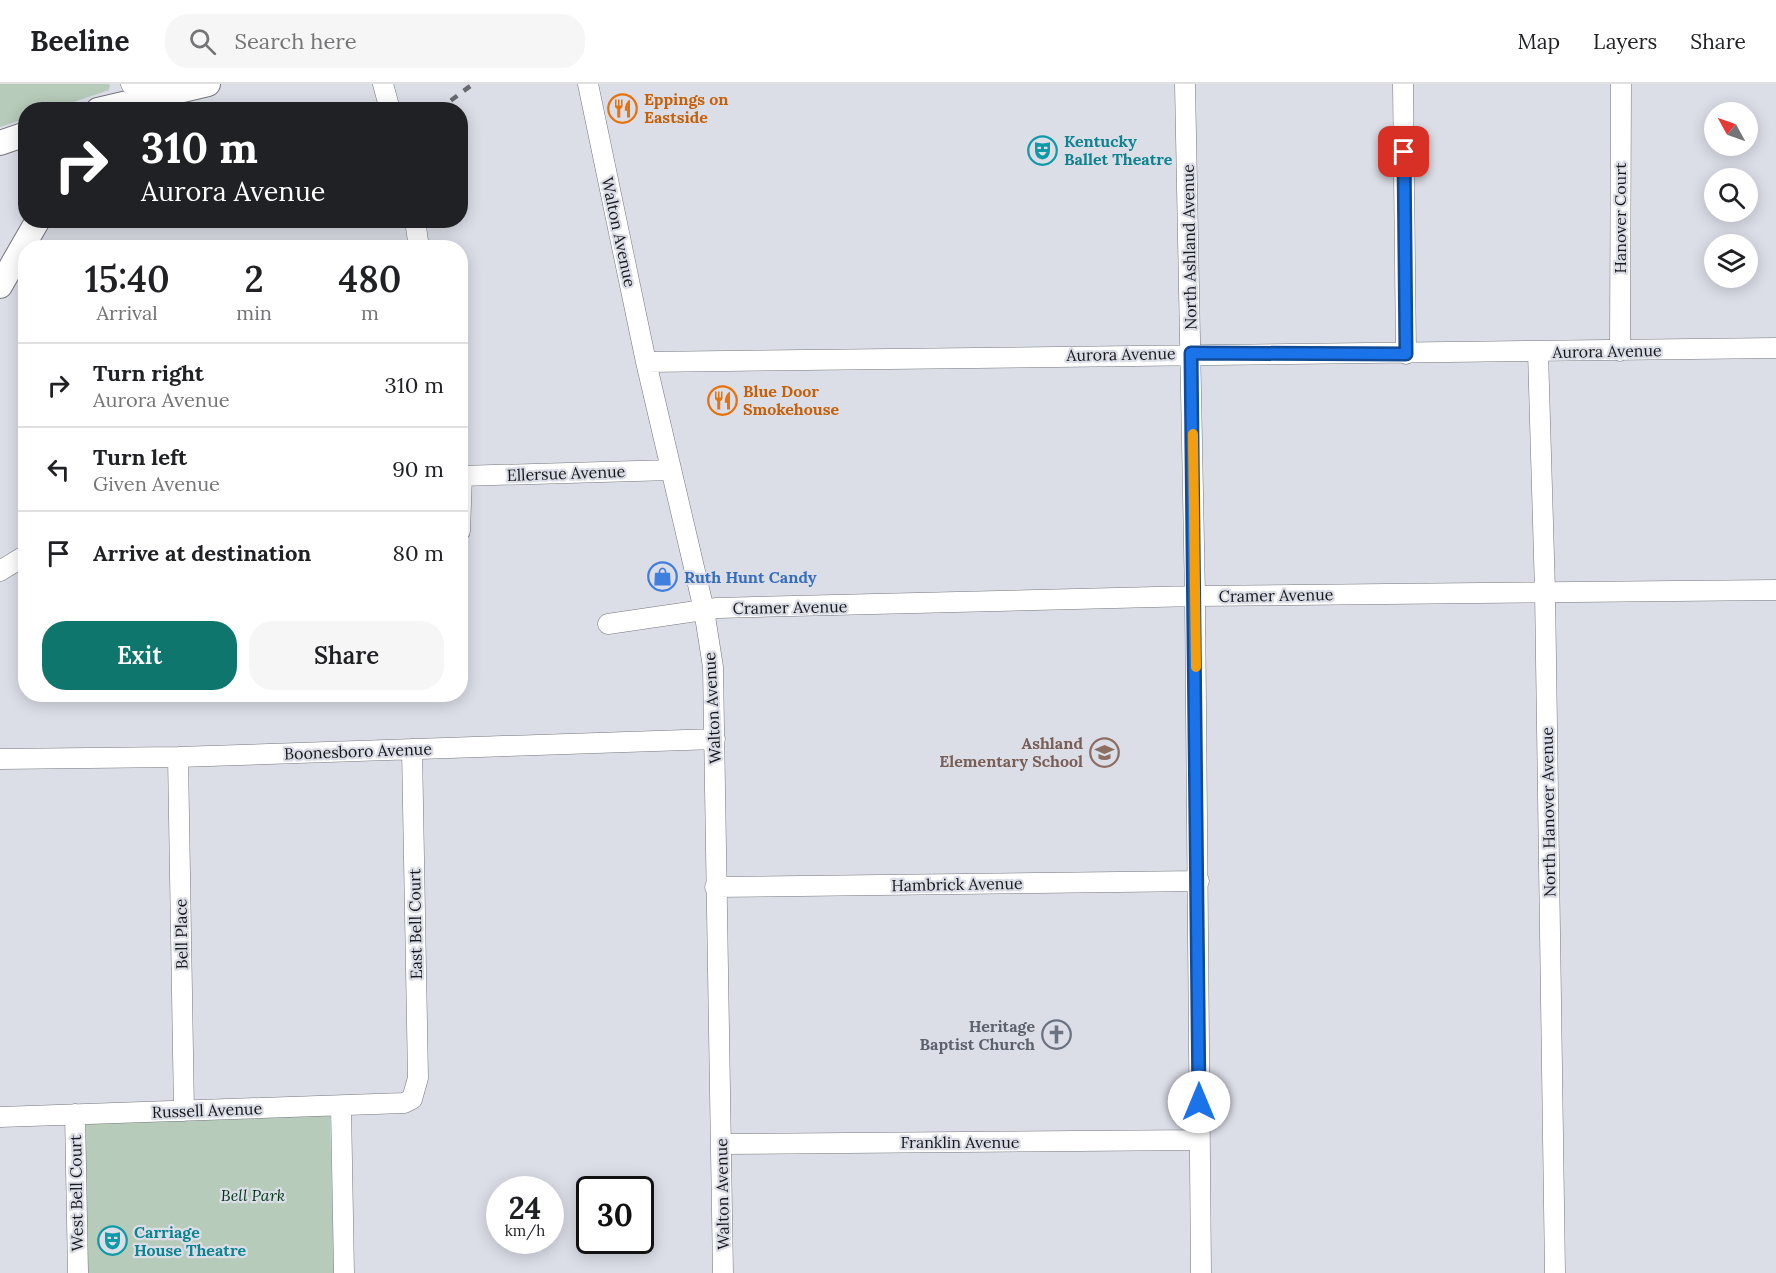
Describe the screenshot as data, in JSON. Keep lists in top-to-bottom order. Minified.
{"streets":{"street":["Hanover Court","Walton Avenue","North Ashland Avenue","Aurora Avenue","Ellersue Avenue","Cramer Avenue","Boonesboro Avenue","North Hanover Avenue","Hambrick Avenue","East Bell Court","Bell Place","Russell Avenue","Franklin Avenue","West Bell Court"]},"crossings":[["Hanover Court","Aurora Avenue"],["Walton Avenue","Aurora Avenue"],["Walton Avenue","Ellersue Avenue"],["Walton Avenue","Cramer Avenue"],["Walton Avenue","Boonesboro Avenue"],["Walton Avenue","Hambrick Avenue"],["Walton Avenue","Franklin Avenue"],["North Ashland Avenue","Aurora Avenue"],["North Ashland Avenue","Cramer Avenue"],["North Ashland Avenue","Hambrick Avenue"],["North Ashland Avenue","Franklin Avenue"],["Aurora Avenue","North Hanover Avenue"],["Cramer Avenue","North Hanover Avenue"],["Boonesboro Avenue","East Bell Court"],["Boonesboro Avenue","Bell Place"],["East Bell Court","Russell Avenue"],["Bell Place","Russell Avenue"],["Russell Avenue","West Bell Court"]],"parks":["Bell Park"],"places":{"restaurant":["Eppings on Eastside","Blue Door Smokehouse"],"theatre":["Kentucky Ballet Theatre","Carriage House Theatre"],"shop":["Ruth Hunt Candy"],"school or university":["Ashland Elementary School"],"church":["Heritage Baptist Church"]},"north":"top left","page":{"header":"Beeline","search":"Search here","nav":["Map","Layers","Share"],"turn":["310 m","Aurora Avenue"],"eta":["15:40","Arrival","2","min","480","m"],"list":[{"name":"Turn right","note":"Aurora Avenue","value":"310 m"},{"name":"Turn left","note":"Given Avenue","value":"90 m"},{"name":"Arrive at destination","value":"80 m"}],"buttons":["Exit","Share"],"speed":"24 km/h","limit":"30"}}
